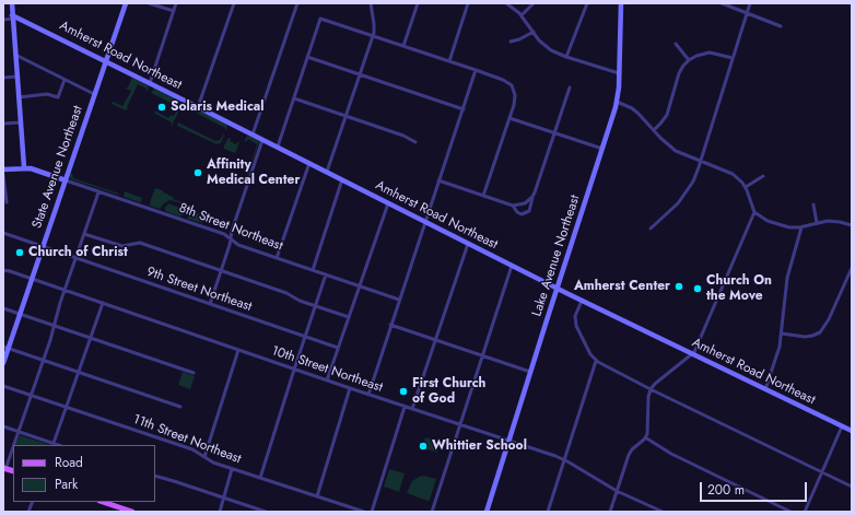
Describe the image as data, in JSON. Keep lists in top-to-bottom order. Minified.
{"streets":{"street":["Amherst Road Northeast","State Avenue Northeast","8th Street Northeast","Lake Avenue Northeast","9th Street Northeast","10th Street Northeast","11th Street Northeast"]},"crossings":[["Amherst Road Northeast","State Avenue Northeast"],["Amherst Road Northeast","Lake Avenue Northeast"],["State Avenue Northeast","8th Street Northeast"],["State Avenue Northeast","9th Street Northeast"],["State Avenue Northeast","10th Street Northeast"],["Lake Avenue Northeast","10th Street Northeast"]],"places":["Solaris Medical","Affinity Medical Center","Church of Christ","Amherst Center","Church On the Move","First Church of God","Whittier School"],"legend":["Road","Park"],"scale_bar":"200 m"}
